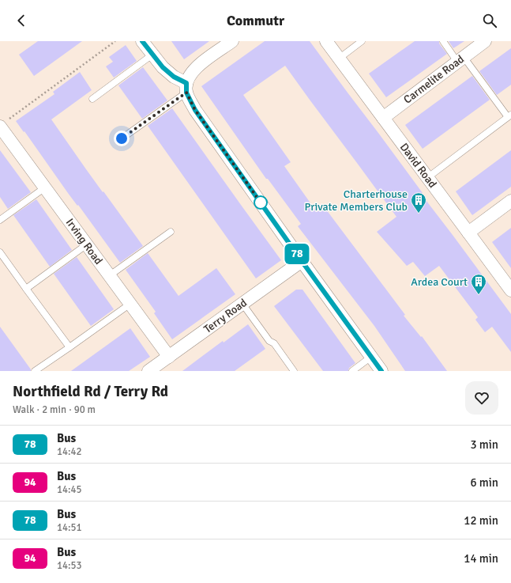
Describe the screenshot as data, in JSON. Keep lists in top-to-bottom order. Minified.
{"streets":{"street":["Carmelite Road","David Road","Irving Road","Terry Road"]},"crossings":[["Carmelite Road","David Road"],["Irving Road","Terry Road"]],"places":{"building":["Charterhouse Private Members Club","Ardea Court"]},"lines":["bus line 78"],"page":{"header":"Commutr","on_map":"78","heading":["Northfield Rd / Terry Rd","Walk · 2 min · 90 m"],"list":[{"mark":"78","name":"Bus","note":"14:42","value":"3 min"},{"mark":"94","name":"Bus","note":"14:45","value":"6 min"},{"mark":"78","name":"Bus","note":"14:51","value":"12 min"},{"mark":"94","name":"Bus","note":"14:53","value":"14 min"}]}}
